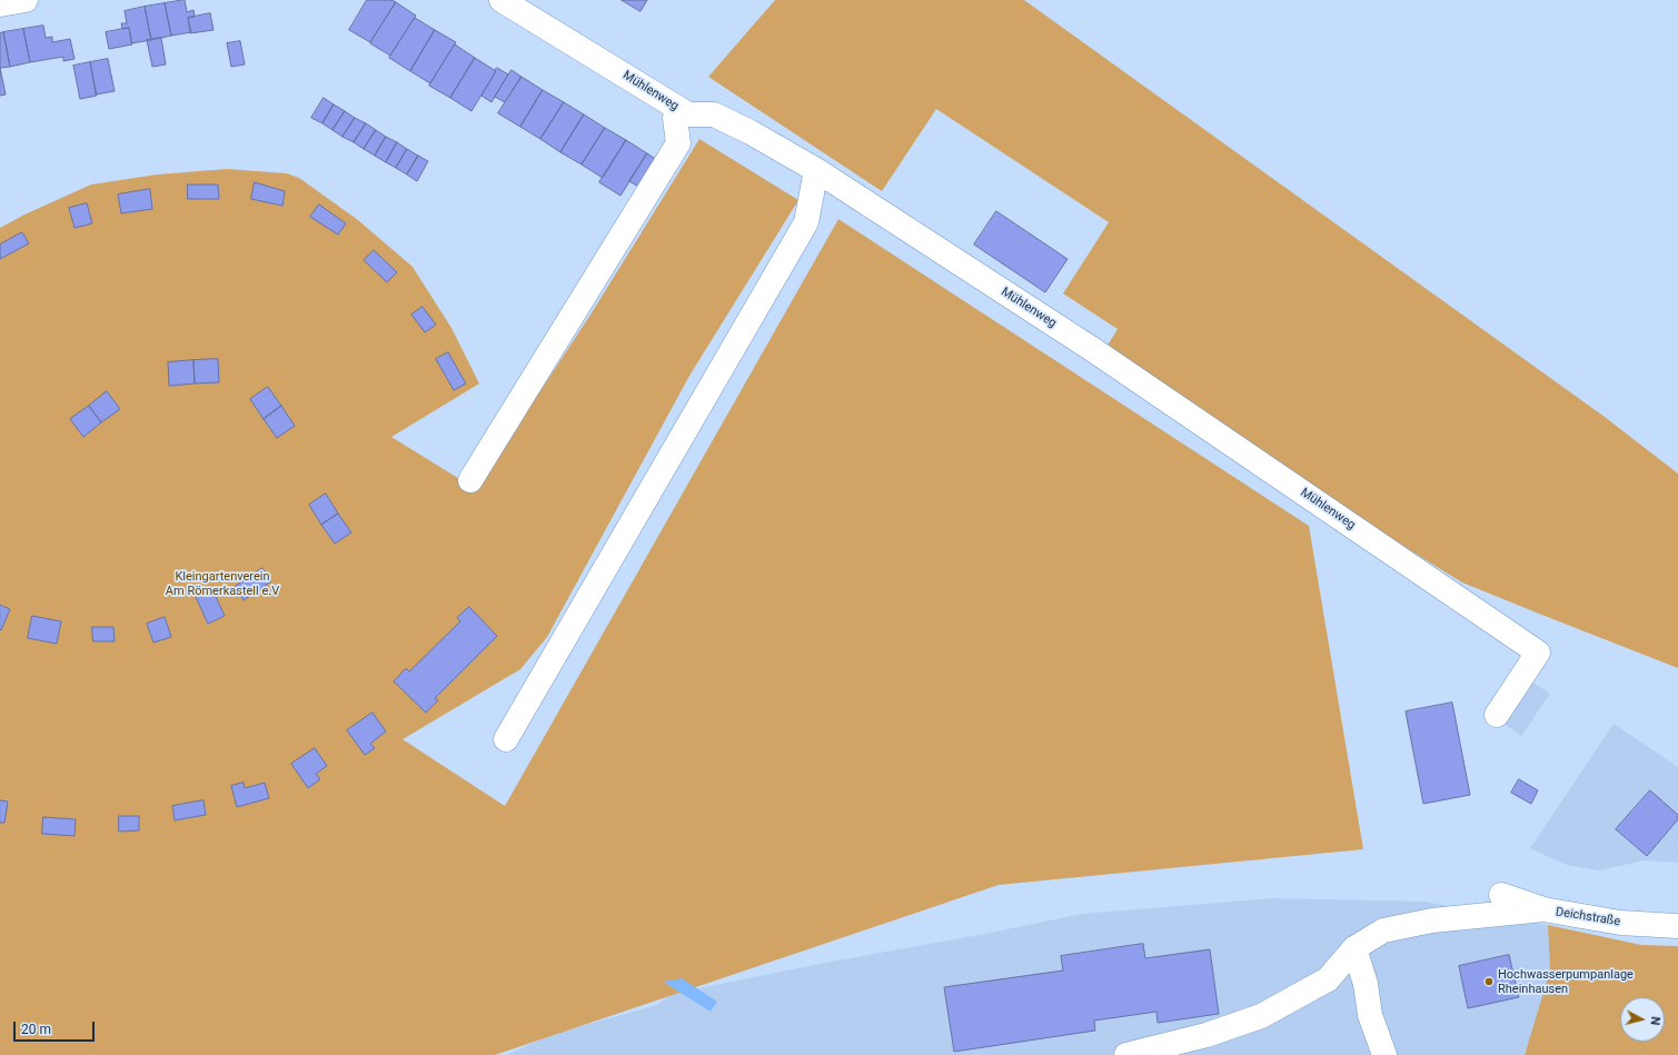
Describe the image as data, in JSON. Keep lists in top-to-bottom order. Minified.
{"streets":{"street":["Mühlenweg","Deichstraße"]},"parks":["Kleingartenverein Am Römerkastell e.V"],"places":["Hochwasserpumpanlage Rheinhausen"],"scale_bar":"20 m","north":"right"}
